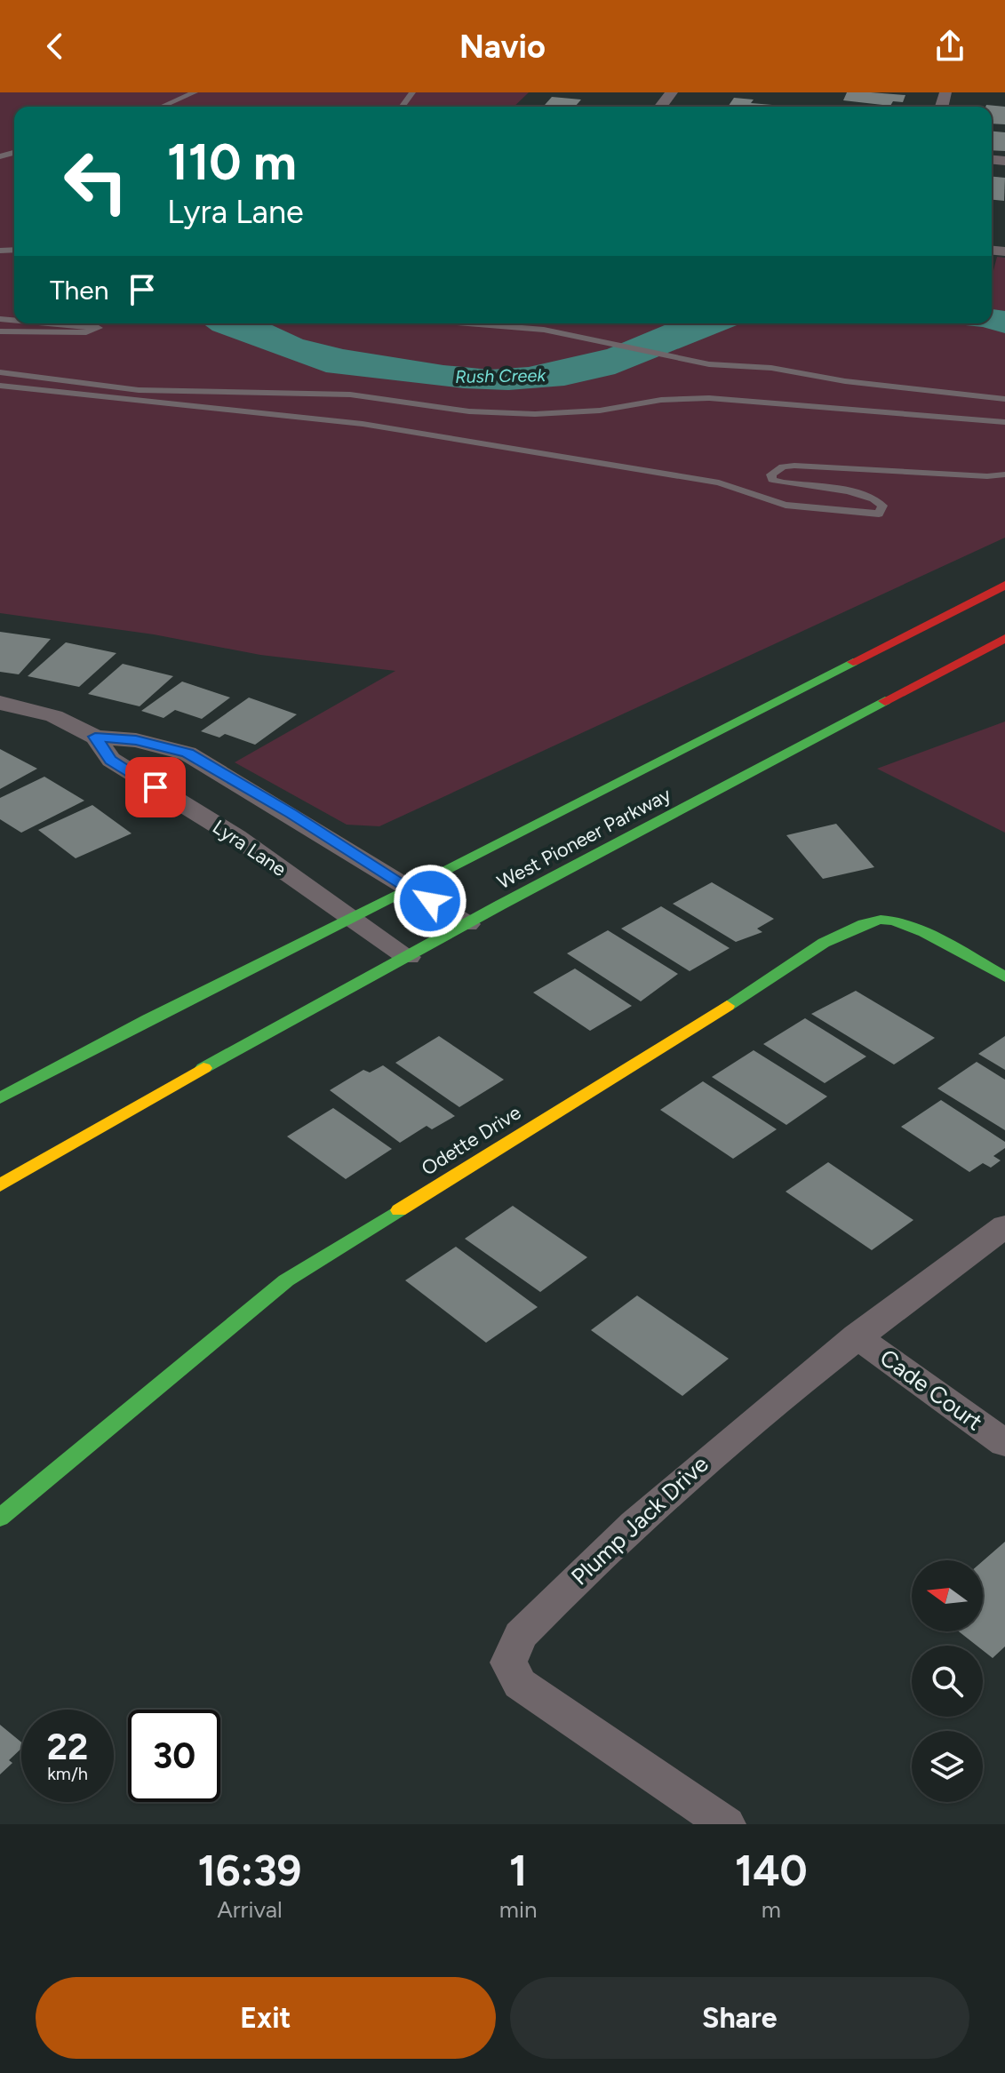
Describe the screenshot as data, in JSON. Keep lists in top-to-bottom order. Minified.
{"streets":{"main road":["West Pioneer Parkway","Odette Drive"],"street":["Lyra Lane","Cade Court","Plump Jack Drive"]},"crossings":[["West Pioneer Parkway","Lyra Lane"],["Cade Court","Plump Jack Drive"]],"water":["Rush Creek"],"north":"left","page":{"header":"Navio","turn":["110 m","Lyra Lane"],"then":"Then","speed":"22 km/h","limit":"30","eta":["16:39","Arrival","1","min","140","m"],"buttons":["Exit","Share"]}}
